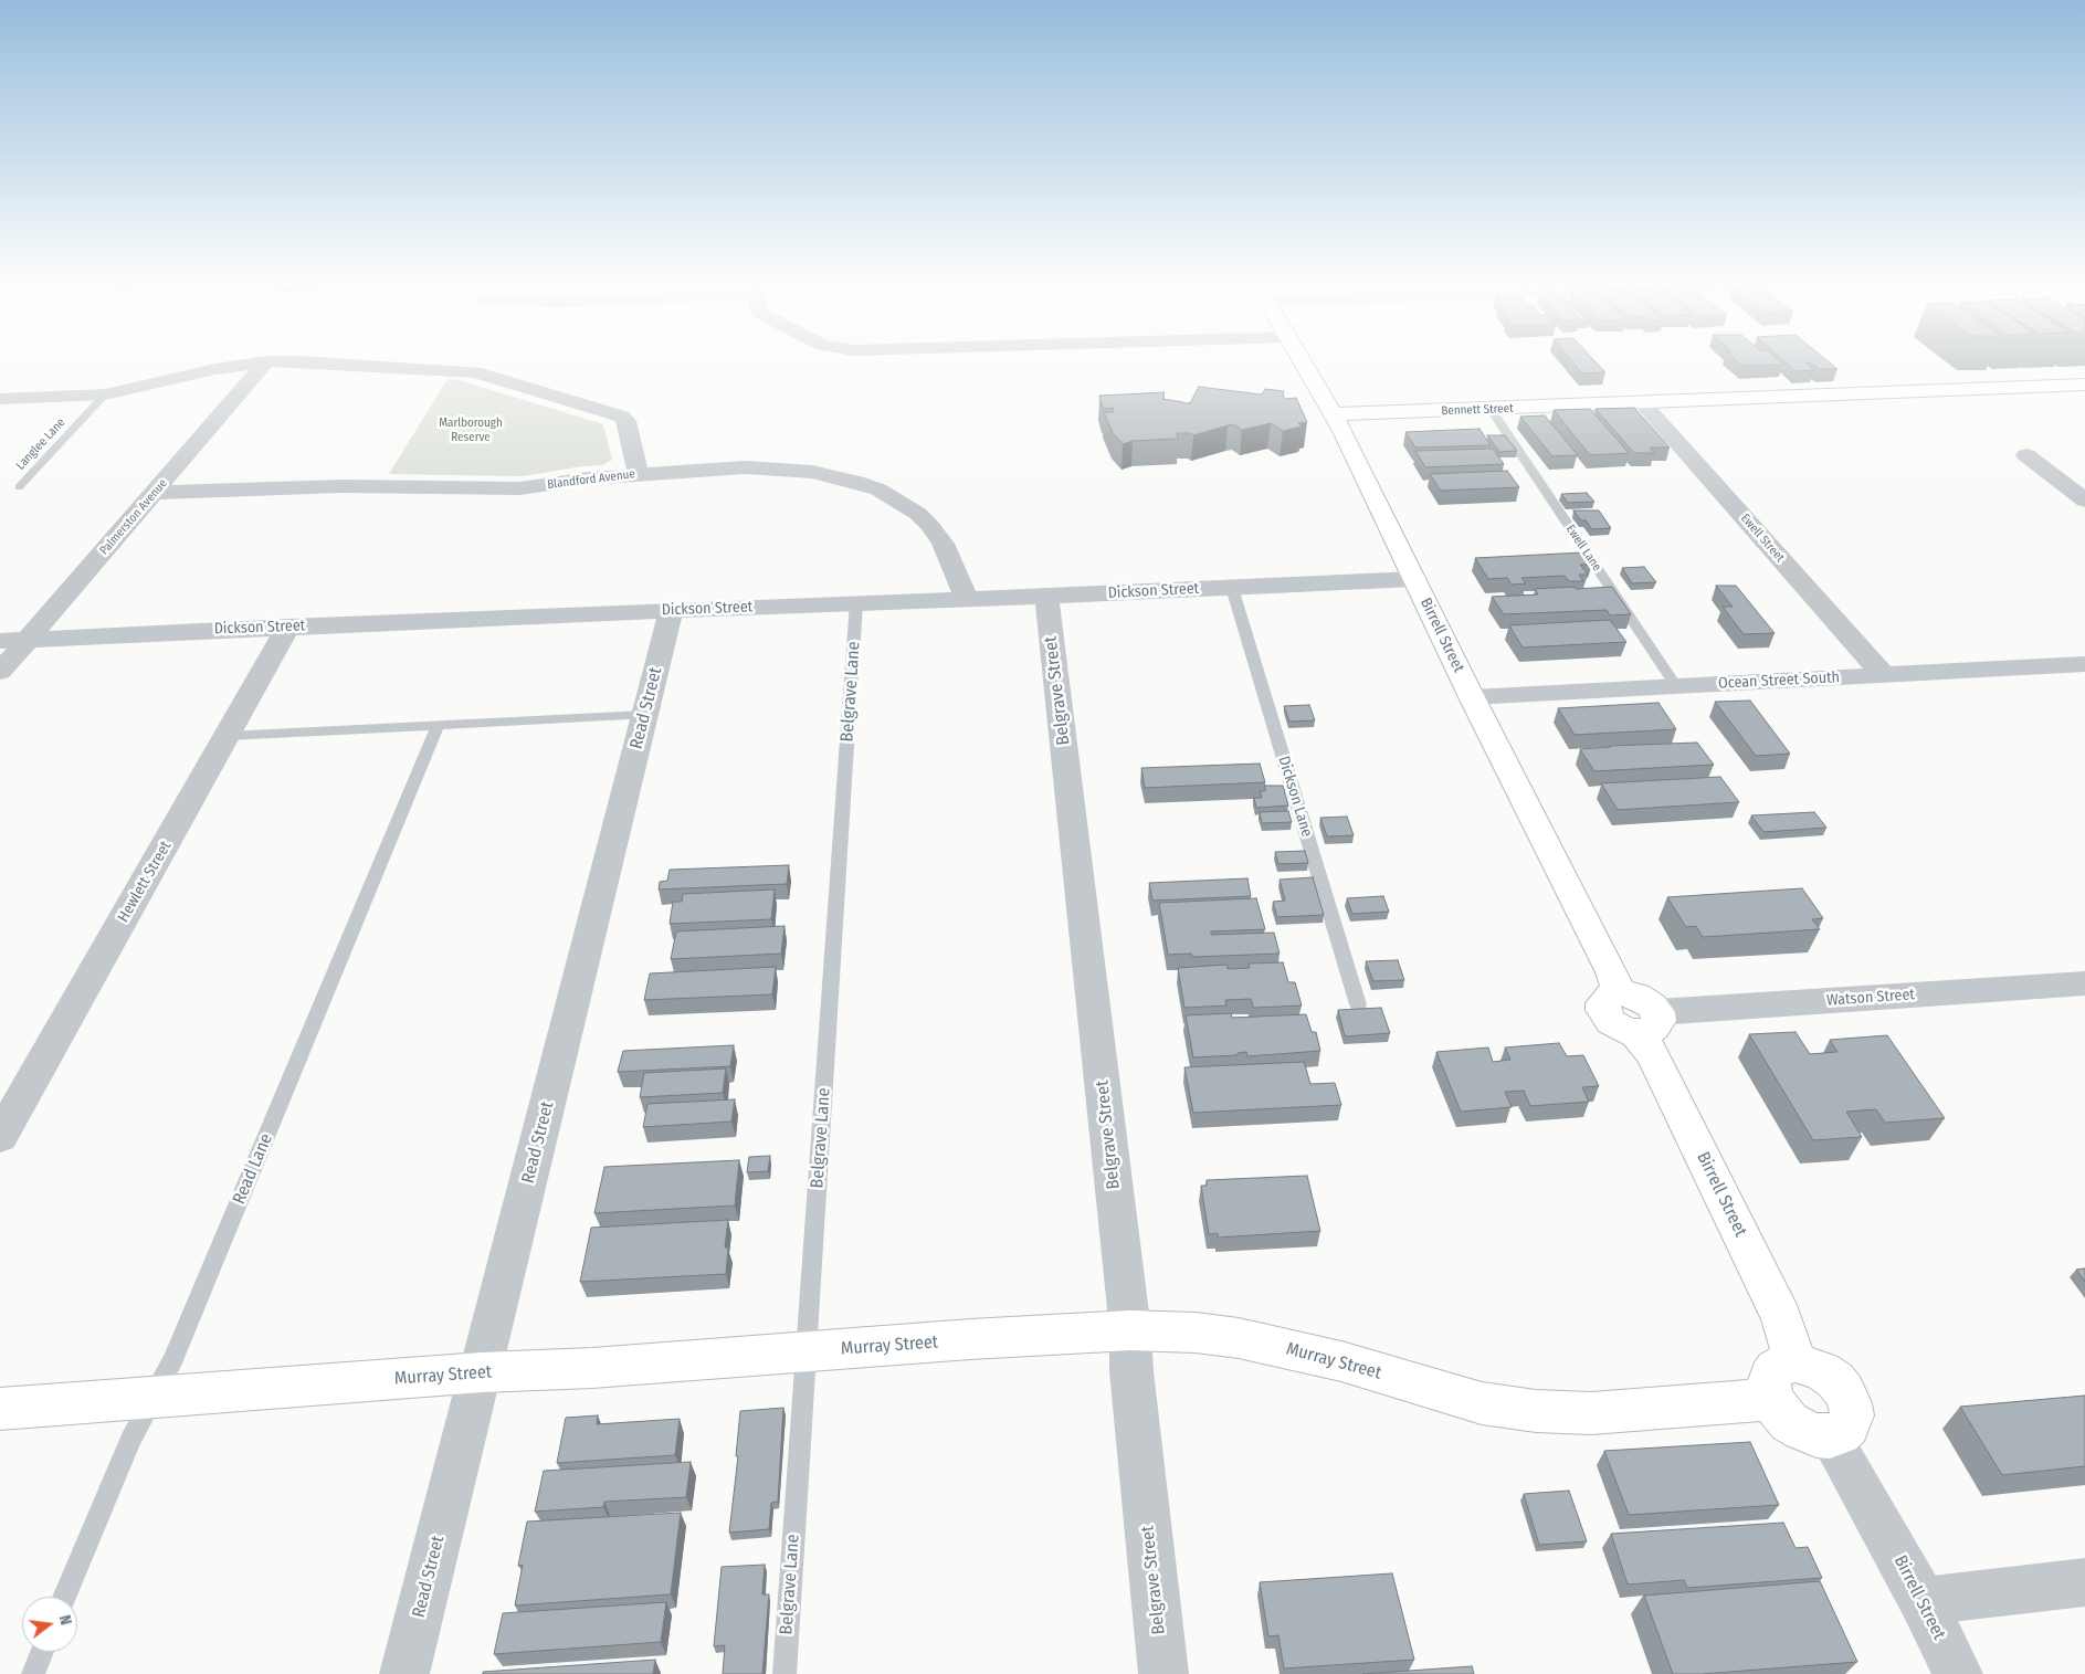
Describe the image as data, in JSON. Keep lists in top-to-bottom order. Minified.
{"streets":{"main road":["Bennett Street","Birrell Street","Murray Street"],"street":["Blandford Avenue","Palmerston Avenue","Ewell Street","Dickson Street","Ocean Street South","Belgrave Street","Read Street","Hewlett Street","Watson Street"],"lane":["Langlee Lane","Ewell Lane","Belgrave Lane","Dickson Lane","Read Lane"]},"crossings":[["Bennett Street","Ewell Street"],["Bennett Street","Ewell Lane"],["Bennett Street","Birrell Street"],["Blandford Avenue","Palmerston Avenue"],["Blandford Avenue","Dickson Street"],["Palmerston Avenue","Dickson Street"],["Ewell Street","Ocean Street South"],["Ewell Lane","Ocean Street South"],["Dickson Street","Birrell Street"],["Dickson Street","Belgrave Street"],["Dickson Street","Belgrave Lane"],["Dickson Street","Read Street"],["Dickson Street","Dickson Lane"],["Dickson Street","Hewlett Street"],["Birrell Street","Ocean Street South"],["Birrell Street","Watson Street"],["Birrell Street","Murray Street"],["Belgrave Street","Murray Street"],["Belgrave Lane","Murray Street"],["Read Street","Murray Street"],["Read Lane","Murray Street"]],"parks":["Marlborough Reserve"],"north":"right"}
